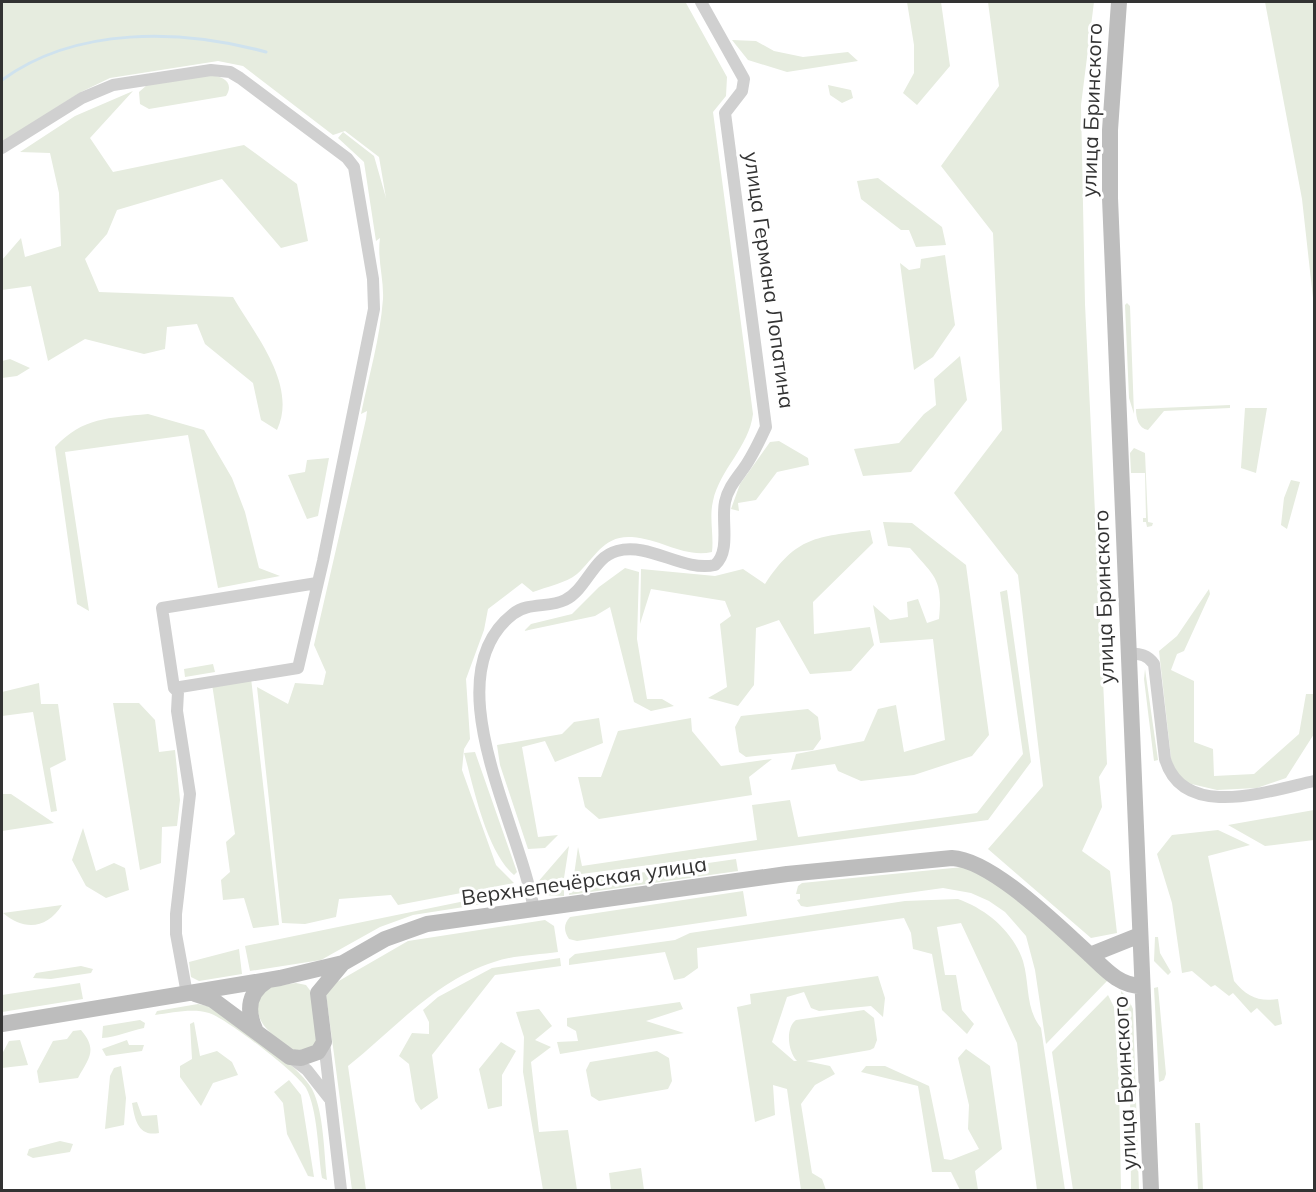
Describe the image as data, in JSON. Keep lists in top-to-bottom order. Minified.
{"streets":{"street":["улица Бринского","улица Германа Лопатина","Верхнепечёрская улица"]},"crossings":[["улица Бринского","Верхнепечёрская улица"],["улица Германа Лопатина","Верхнепечёрская улица"]]}
